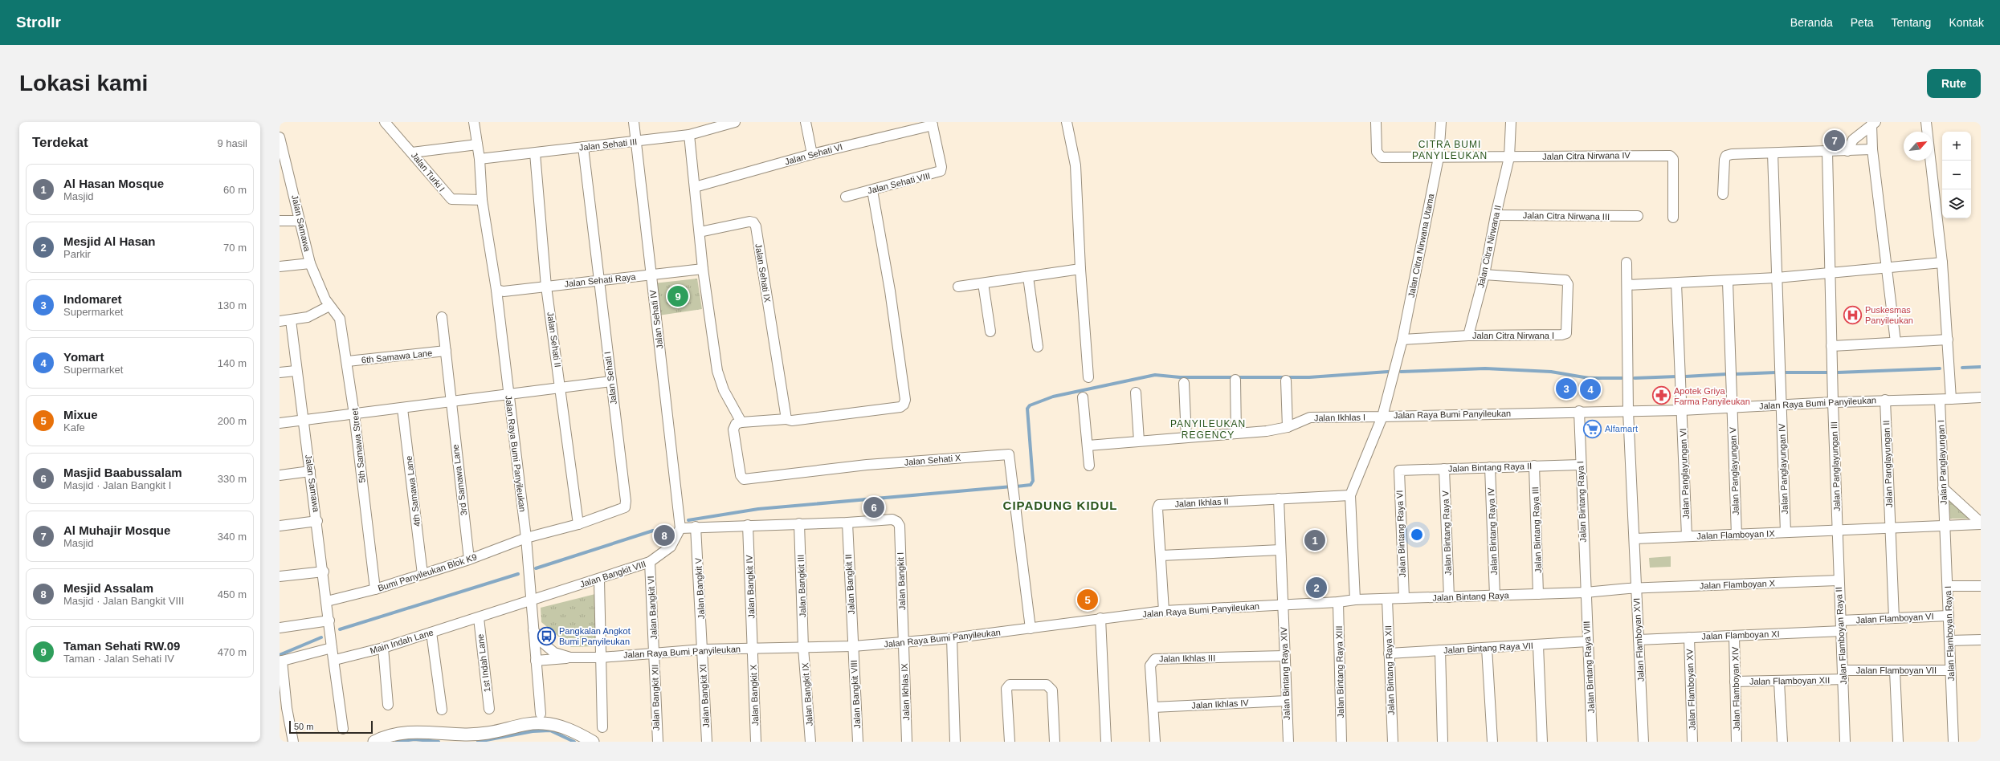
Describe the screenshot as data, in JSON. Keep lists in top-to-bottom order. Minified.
{"streets":{"street":["Jalan Sehati III","Jalan Sehati VI","Jalan Citra Nirwana IV","Jalan Turki I","Jalan Sehati VIII","Jalan Citra Nirwana III","Jalan Samawa","Jalan Citra Nirwana Utama","Jalan Citra Nirwana II","Jalan Sehati IX","Jalan Sehati Raya","Jalan Sehati IV","Jalan Citra Nirwana I","Jalan Sehati II","6th Samawa Lane","Jalan Sehati I","Jalan Raya Bumi Panyileukan","Jalan Ikhlas I","5th Samawa Street","Jalan Sehati X","Jalan Panglayungan I","Jalan Panglayungan II","Jalan Panglayungan III","Jalan Bintang Raya II","Jalan Panglayungan IV","Jalan Panglayungan V","Jalan Panglayungan VI","3rd Samawa Lane","4th Samawa Lane","Jalan Bintang Raya I","Jalan Ikhlas II","Jalan Bintang Raya III","Jalan Bintang Raya IV","Jalan Bintang Raya V","Jalan Bintang Raya VI","Jalan Flamboyan IX","Bumi Panyileukan Blok K9","Jalan Bangkit VIII","Jalan Bangkit I","Jalan Bangkit II","Jalan Flamboyan X","Jalan Bangkit III","Jalan Bangkit IV","Jalan Bangkit V","Jalan Bintang Raya","Jalan Bangkit VI","Jalan Flamboyan VI","Jalan Flamboyan Raya I","Jalan Flamboyan XI","Jalan Flamboyan Raya II","Jalan Flamboyan XVI","Main Indah Lane","Jalan Bintang Raya VII","Jalan Ikhlas III","1st Indah Lane","Jalan Bintang Raya VIII","Jalan Bintang Raya XII","Jalan Flamboyan VII","Jalan Bintang Raya XIII","Jalan Bintang Raya XIV","Jalan Flamboyan XII","Jalan Flamboyan XIV","Jalan Flamboyan XV","Jalan Ikhlas IX","Jalan Bangkit IX","Jalan Bangkit X","Jalan Bangkit XI","Jalan Bangkit XII","Jalan Ikhlas IV"]},"crossings":[["Jalan Sehati III","Jalan Sehati IV"],["Jalan Sehati III","Jalan Sehati II"],["Jalan Sehati III","Jalan Sehati I"],["Jalan Sehati III","Jalan Raya Bumi Panyileukan"],["Jalan Sehati VI","Jalan Sehati VIII"],["Jalan Citra Nirwana IV","Jalan Citra Nirwana Utama"],["Jalan Citra Nirwana IV","Jalan Citra Nirwana II"],["Jalan Turki I","Jalan Raya Bumi Panyileukan"],["Jalan Citra Nirwana III","Jalan Citra Nirwana II"],["Jalan Samawa","5th Samawa Street"],["Jalan Samawa","Bumi Panyileukan Blok K9"],["Jalan Citra Nirwana Utama","Jalan Citra Nirwana I"],["Jalan Citra Nirwana Utama","Jalan Raya Bumi Panyileukan"],["Jalan Citra Nirwana Utama","Jalan Ikhlas I"],["Jalan Citra Nirwana II","Jalan Citra Nirwana I"],["Jalan Sehati Raya","Jalan Sehati IV"],["Jalan Sehati Raya","Jalan Sehati II"],["Jalan Sehati Raya","Jalan Sehati I"],["Jalan Sehati Raya","Jalan Raya Bumi Panyileukan"],["Jalan Sehati IV","Jalan Bangkit VIII"],["Jalan Sehati II","Jalan Sehati I"],["6th Samawa Lane","5th Samawa Street"],["Jalan Sehati I","Jalan Raya Bumi Panyileukan"],["Jalan Sehati I","Bumi Panyileukan Blok K9"],["Jalan Raya Bumi Panyileukan","Jalan Ikhlas I"],["Jalan Raya Bumi Panyileukan","Jalan Sehati X"],["Jalan Raya Bumi Panyileukan","Jalan Panglayungan I"],["Jalan Raya Bumi Panyileukan","Jalan Panglayungan II"],["Jalan Raya Bumi Panyileukan","Jalan Panglayungan III"],["Jalan Raya Bumi Panyileukan","Jalan Panglayungan IV"],["Jalan Raya Bumi Panyileukan","Jalan Panglayungan V"],["Jalan Raya Bumi Panyileukan","Jalan Panglayungan VI"],["Jalan Raya Bumi Panyileukan","Jalan Bintang Raya I"],["Jalan Raya Bumi Panyileukan","Jalan Ikhlas II"],["Jalan Raya Bumi Panyileukan","Bumi Panyileukan Blok K9"],["Jalan Raya Bumi Panyileukan","Jalan Bangkit VIII"],["Jalan Raya Bumi Panyileukan","Jalan Bangkit I"],["Jalan Raya Bumi Panyileukan","Jalan Bangkit II"],["Jalan Raya Bumi Panyileukan","Jalan Bangkit III"],["Jalan Raya Bumi Panyileukan","Jalan Bangkit IV"],["Jalan Raya Bumi Panyileukan","Jalan Bangkit V"],["Jalan Raya Bumi Panyileukan","Jalan Bintang Raya"],["Jalan Raya Bumi Panyileukan","Jalan Bangkit VI"],["Jalan Raya Bumi Panyileukan","Jalan Flamboyan XVI"],["Jalan Raya Bumi Panyileukan","Main Indah Lane"],["Jalan Raya Bumi Panyileukan","Jalan Bintang Raya XIII"],["Jalan Raya Bumi Panyileukan","Jalan Bintang Raya XIV"],["Jalan Raya Bumi Panyileukan","Jalan Ikhlas IX"],["Jalan Raya Bumi Panyileukan","Jalan Bangkit IX"],["Jalan Raya Bumi Panyileukan","Jalan Bangkit X"],["Jalan Raya Bumi Panyileukan","Jalan Bangkit XI"],["Jalan Raya Bumi Panyileukan","Jalan Bangkit XII"],["5th Samawa Street","Bumi Panyileukan Blok K9"],["Jalan Panglayungan I","Jalan Flamboyan IX"],["Jalan Panglayungan I","Jalan Flamboyan Raya I"],["Jalan Panglayungan II","Jalan Flamboyan IX"],["Jalan Panglayungan II","Jalan Flamboyan VI"],["Jalan Panglayungan III","Jalan Flamboyan IX"],["Jalan Panglayungan III","Jalan Flamboyan Raya II"],["Jalan Bintang Raya II","Jalan Bintang Raya I"],["Jalan Bintang Raya II","Jalan Bintang Raya III"],["Jalan Bintang Raya II","Jalan Bintang Raya IV"],["Jalan Bintang Raya II","Jalan Bintang Raya V"],["Jalan Bintang Raya II","Jalan Bintang Raya VI"],["Jalan Panglayungan IV","Jalan Flamboyan IX"],["Jalan Panglayungan V","Jalan Flamboyan IX"],["Jalan Panglayungan VI","Jalan Flamboyan IX"],["3rd Samawa Lane","Bumi Panyileukan Blok K9"],["4th Samawa Lane","Bumi Panyileukan Blok K9"],["Jalan Bintang Raya I","Jalan Flamboyan X"],["Jalan Bintang Raya I","Jalan Bintang Raya"],["Jalan Bintang Raya I","Jalan Bintang Raya VIII"],["Jalan Ikhlas II","Jalan Bintang Raya XIV"],["Jalan Bintang Raya III","Jalan Bintang Raya"],["Jalan Bintang Raya IV","Jalan Bintang Raya"],["Jalan Bintang Raya V","Jalan Bintang Raya"],["Jalan Bintang Raya VI","Jalan Bintang Raya"],["Jalan Flamboyan IX","Jalan Flamboyan Raya I"],["Jalan Flamboyan IX","Jalan Flamboyan Raya II"],["Jalan Flamboyan IX","Jalan Flamboyan XVI"],["Jalan Bangkit VIII","Jalan Bangkit II"],["Jalan Bangkit VIII","Jalan Bangkit VI"],["Jalan Bangkit VIII","Main Indah Lane"],["Jalan Bangkit I","Jalan Bangkit II"],["Jalan Bangkit I","Jalan Ikhlas IX"],["Jalan Flamboyan X","Jalan Bintang Raya"],["Jalan Flamboyan X","Jalan Flamboyan Raya II"],["Jalan Flamboyan X","Jalan Flamboyan XVI"],["Jalan Flamboyan X","Jalan Bintang Raya VIII"],["Jalan Bangkit III","Jalan Bangkit IX"],["Jalan Bangkit IV","Jalan Bangkit X"],["Jalan Bangkit V","Jalan Bangkit XI"],["Jalan Bintang Raya","Jalan Bintang Raya VIII"],["Jalan Bintang Raya","Jalan Bintang Raya XII"],["Jalan Bangkit VI","Jalan Bangkit XII"],["Jalan Flamboyan VI","Jalan Flamboyan Raya I"],["Jalan Flamboyan VI","Jalan Flamboyan Raya II"],["Jalan Flamboyan Raya I","Jalan Flamboyan VII"],["Jalan Flamboyan XI","Jalan Flamboyan Raya II"],["Jalan Flamboyan XI","Jalan Flamboyan XVI"],["Jalan Flamboyan XI","Jalan Flamboyan XIV"],["Jalan Flamboyan XI","Jalan Flamboyan XV"],["Jalan Flamboyan Raya II","Jalan Flamboyan VII"],["Jalan Flamboyan Raya II","Jalan Flamboyan XII"],["Main Indah Lane","1st Indah Lane"],["Jalan Bintang Raya VII","Jalan Bintang Raya VIII"],["Jalan Bintang Raya VII","Jalan Bintang Raya XII"],["Jalan Ikhlas III","Jalan Bintang Raya XIV"],["Jalan Ikhlas III","Jalan Ikhlas IV"],["Jalan Flamboyan VII","Jalan Flamboyan XII"],["Jalan Bintang Raya XIV","Jalan Ikhlas IV"],["Jalan Flamboyan XII","Jalan Flamboyan XIV"]],"districts":["CITRA BUMI PANYILEUKAN","PANYILEUKAN REGENCY","CIPADUNG KIDUL"],"places":{"hospital":["Puskesmas Panyileukan"],"pharmacy":["Apotek Griya Farma Panyileukan"],"supermarket":["Alfamart"],"bus stop":["Pangkalan Angkot Bumi Panyileukan"]},"scale_bar":"50 m","north":"top right","page":{"header":"Strollr","nav":["Beranda","Peta","Tentang","Kontak"],"buttons":"Rute","title":"Lokasi kami","heading":["Terdekat","9 hasil"],"pins":["7","9","3","4","6","8","1","2","5"],"map_buttons":["+","−"],"list":[{"mark":"1","name":"Al Hasan Mosque","note":"Masjid","value":"60 m"},{"mark":"2","name":"Mesjid Al Hasan","note":"Parkir","value":"70 m"},{"mark":"3","name":"Indomaret","note":"Supermarket","value":"130 m"},{"mark":"4","name":"Yomart","note":"Supermarket","value":"140 m"},{"mark":"5","name":"Mixue","note":"Kafe","value":"200 m"},{"mark":"6","name":"Masjid Baabussalam","note":"Masjid · Jalan Bangkit I","value":"330 m"},{"mark":"7","name":"Al Muhajir Mosque","note":"Masjid","value":"340 m"},{"mark":"8","name":"Mesjid Assalam","note":"Masjid · Jalan Bangkit VIII","value":"450 m"},{"mark":"9","name":"Taman Sehati RW.09","note":"Taman · Jalan Sehati IV","value":"470 m"}],"scale":"50 m"}}
